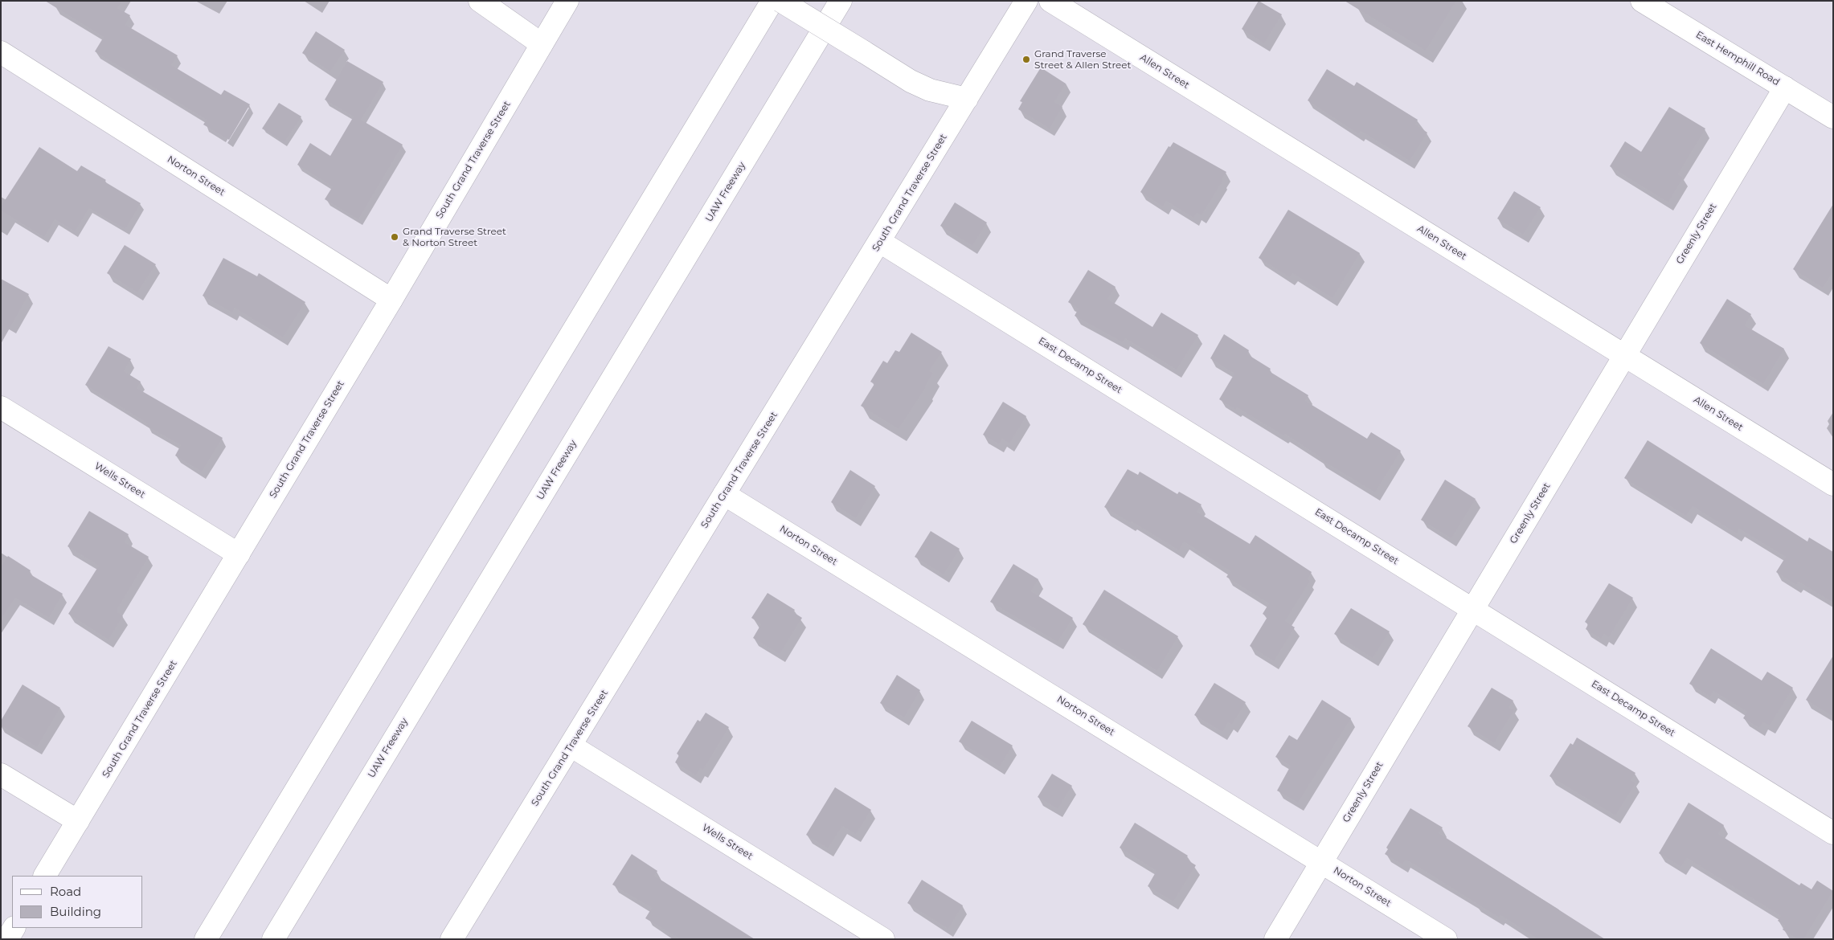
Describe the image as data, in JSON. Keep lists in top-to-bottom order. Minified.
{"streets":{"main road":["East Hemphill Road","Allen Street","South Grand Traverse Street","Norton Street","UAW Freeway","Greenly Street","East Decamp Street","Wells Street"]},"crossings":[["East Hemphill Road","Greenly Street"],["Allen Street","Greenly Street"],["South Grand Traverse Street","Norton Street"],["South Grand Traverse Street","East Decamp Street"],["South Grand Traverse Street","Wells Street"],["Norton Street","Greenly Street"],["Greenly Street","East Decamp Street"]],"places":["Grand Traverse Street & Allen Street","Grand Traverse Street & Norton Street"],"legend":["Road","Building"]}
